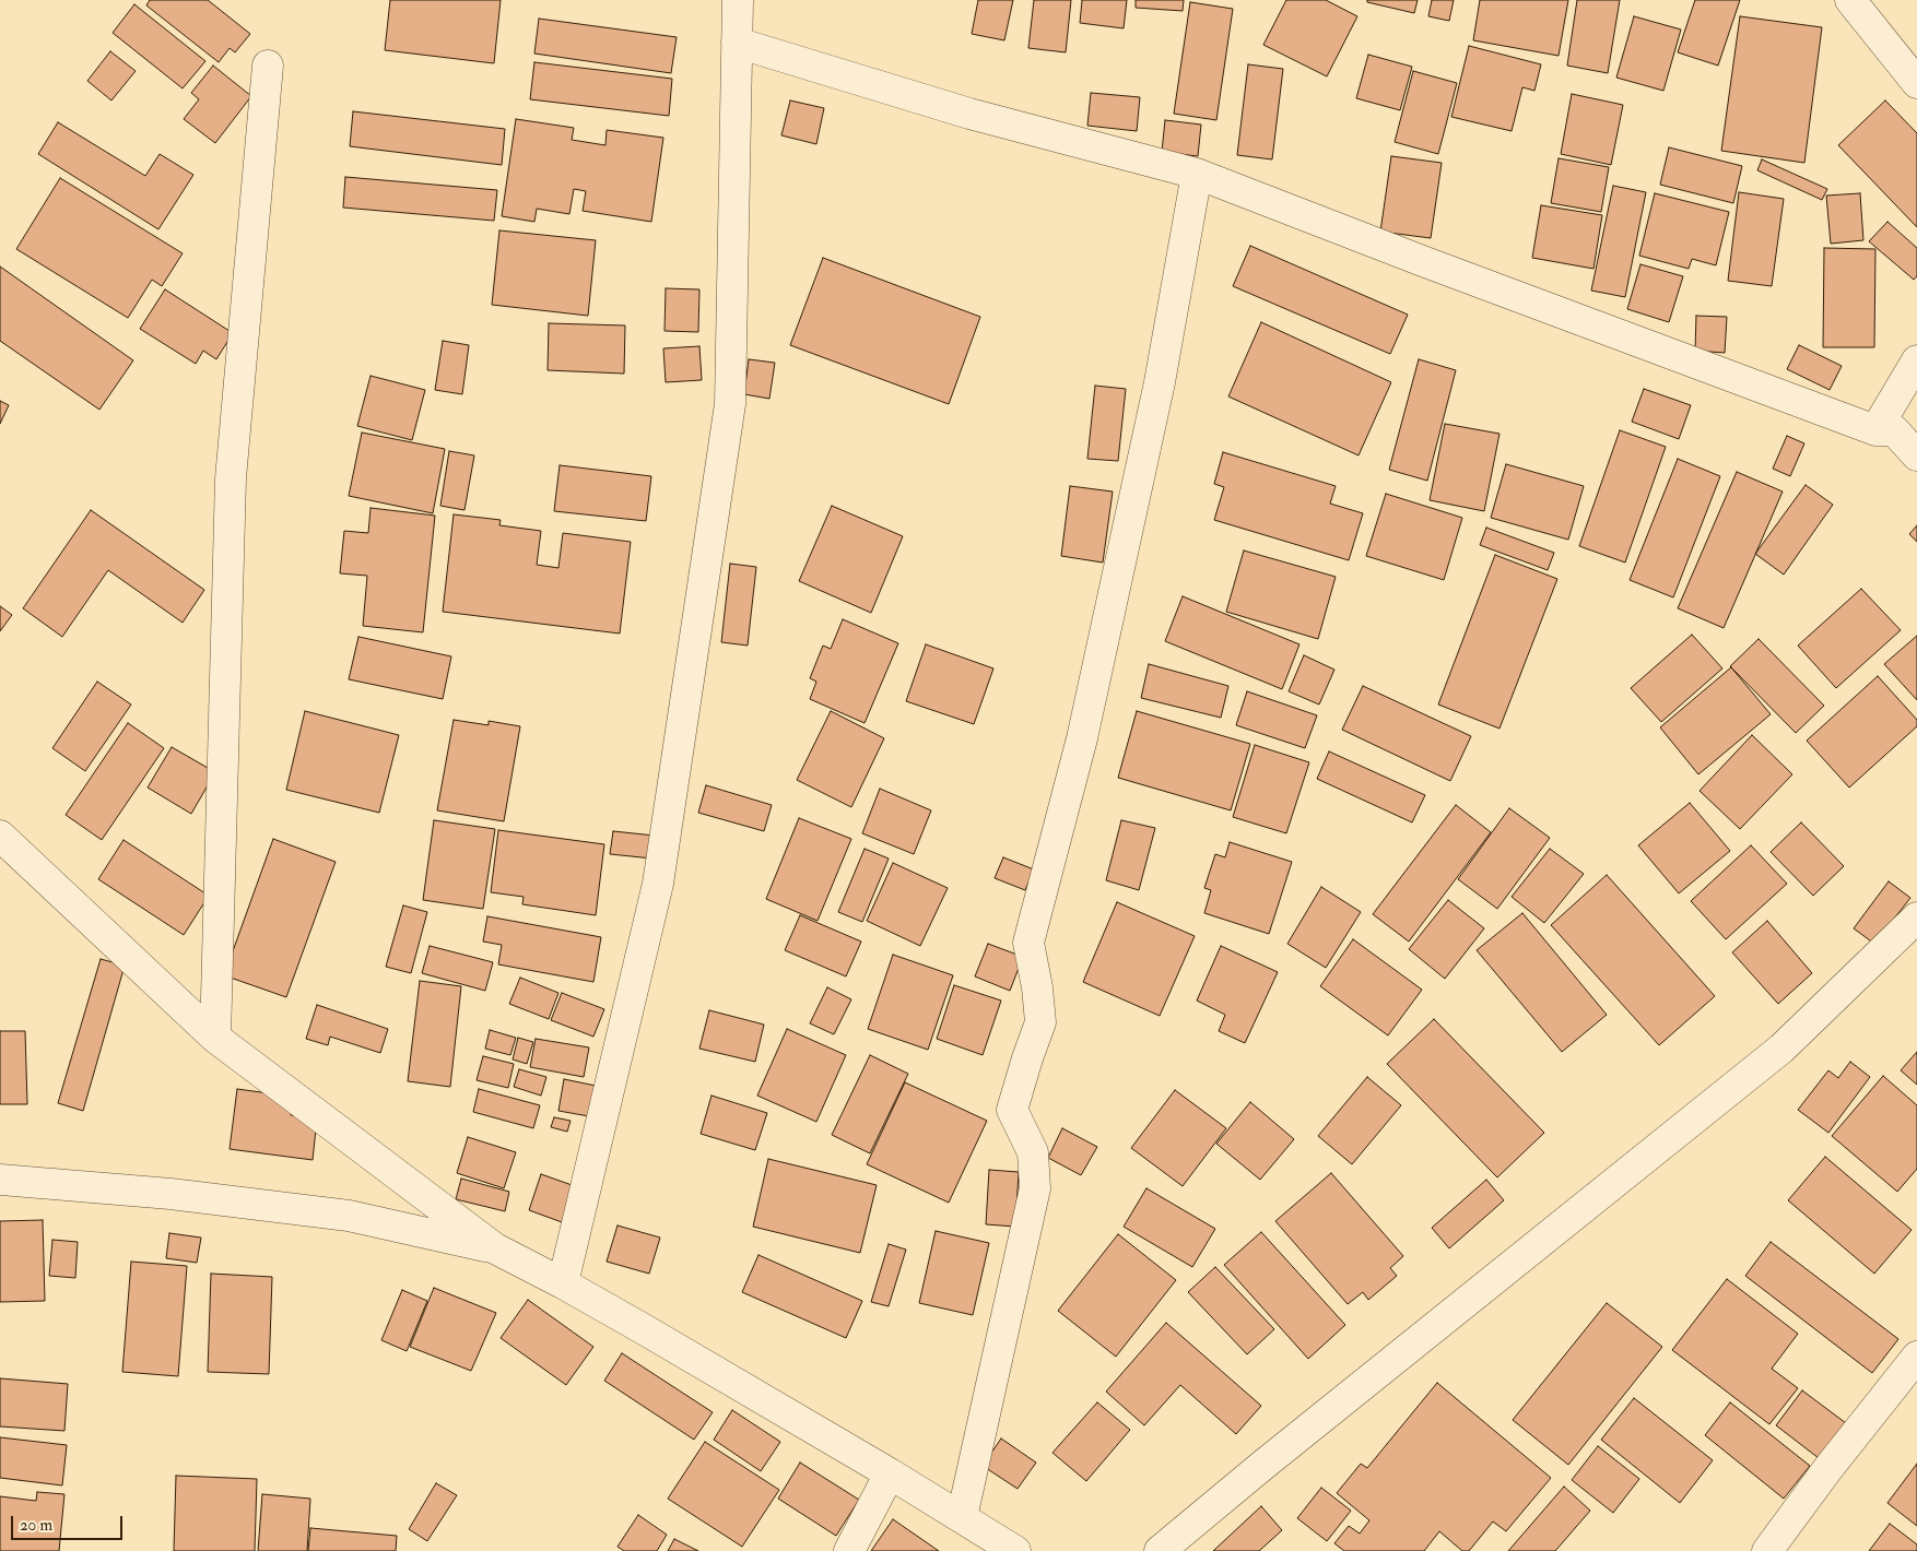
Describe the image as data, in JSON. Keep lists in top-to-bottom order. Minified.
{"scale_bar":"20 m"}
